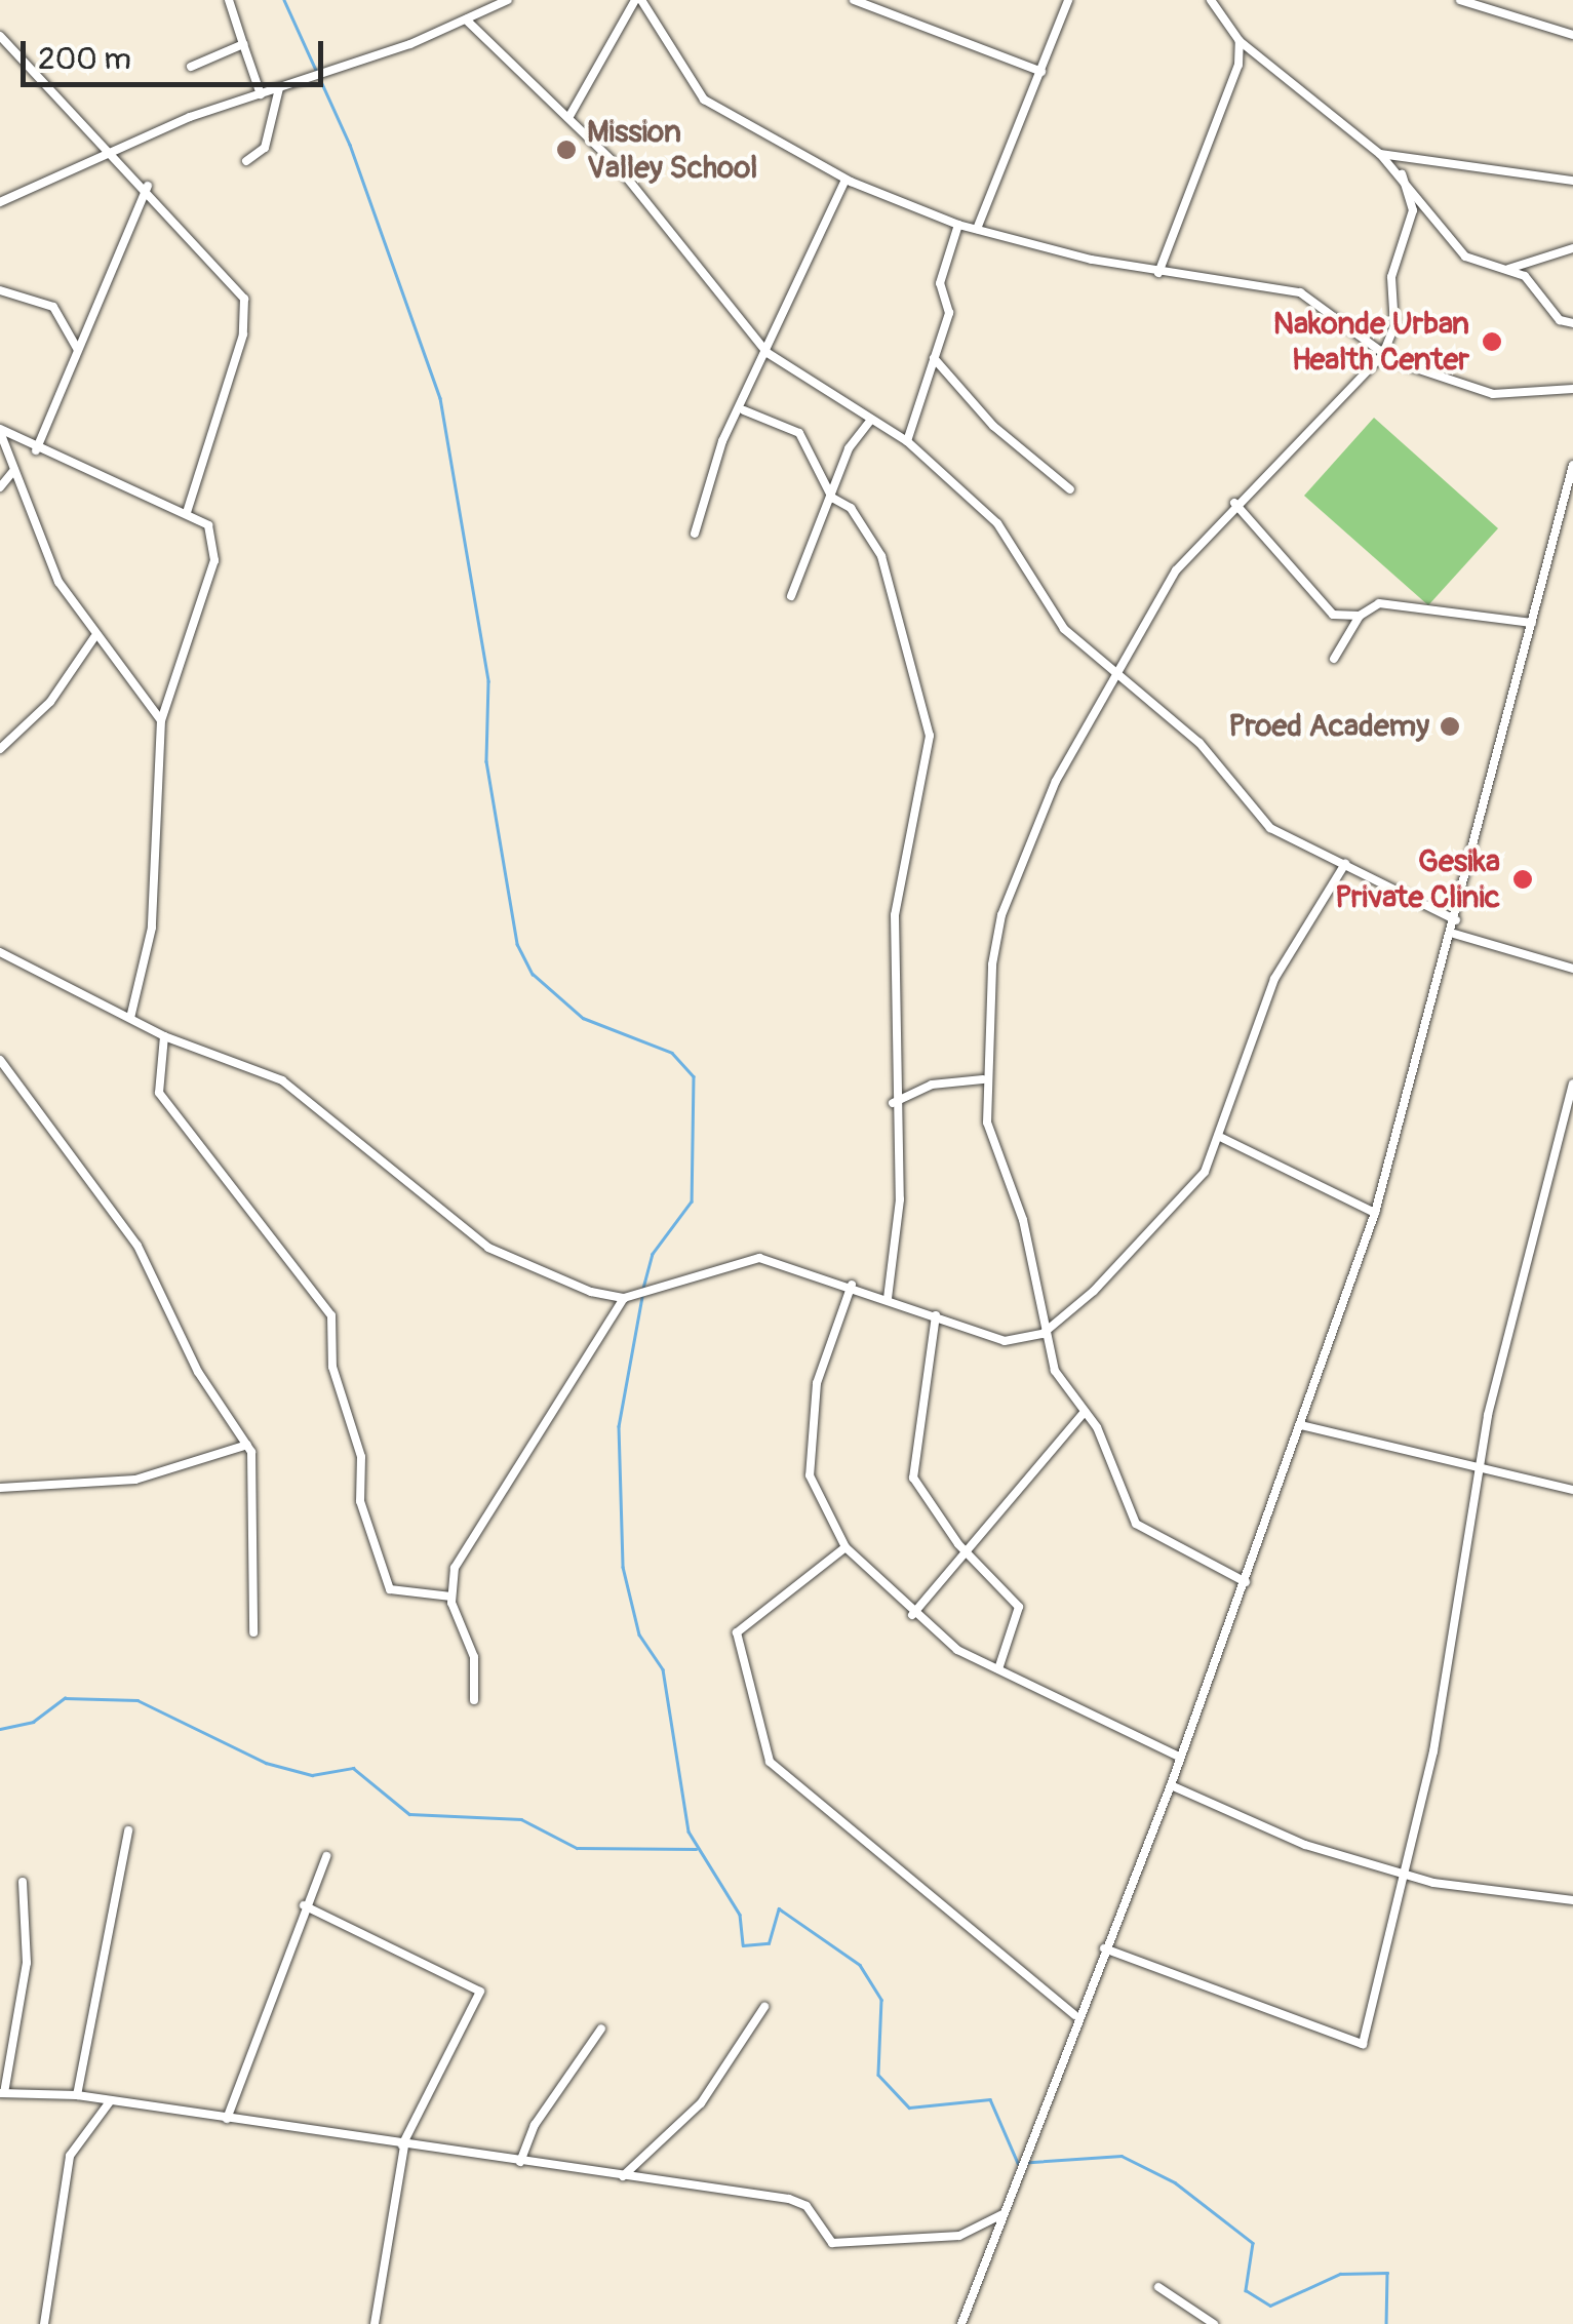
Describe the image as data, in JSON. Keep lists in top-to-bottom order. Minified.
{"places":["Mission Valley School","Nakonde Urban Health Center","Proed Academy","Gesika Private Clinic"],"scale_bar":"200 m"}
